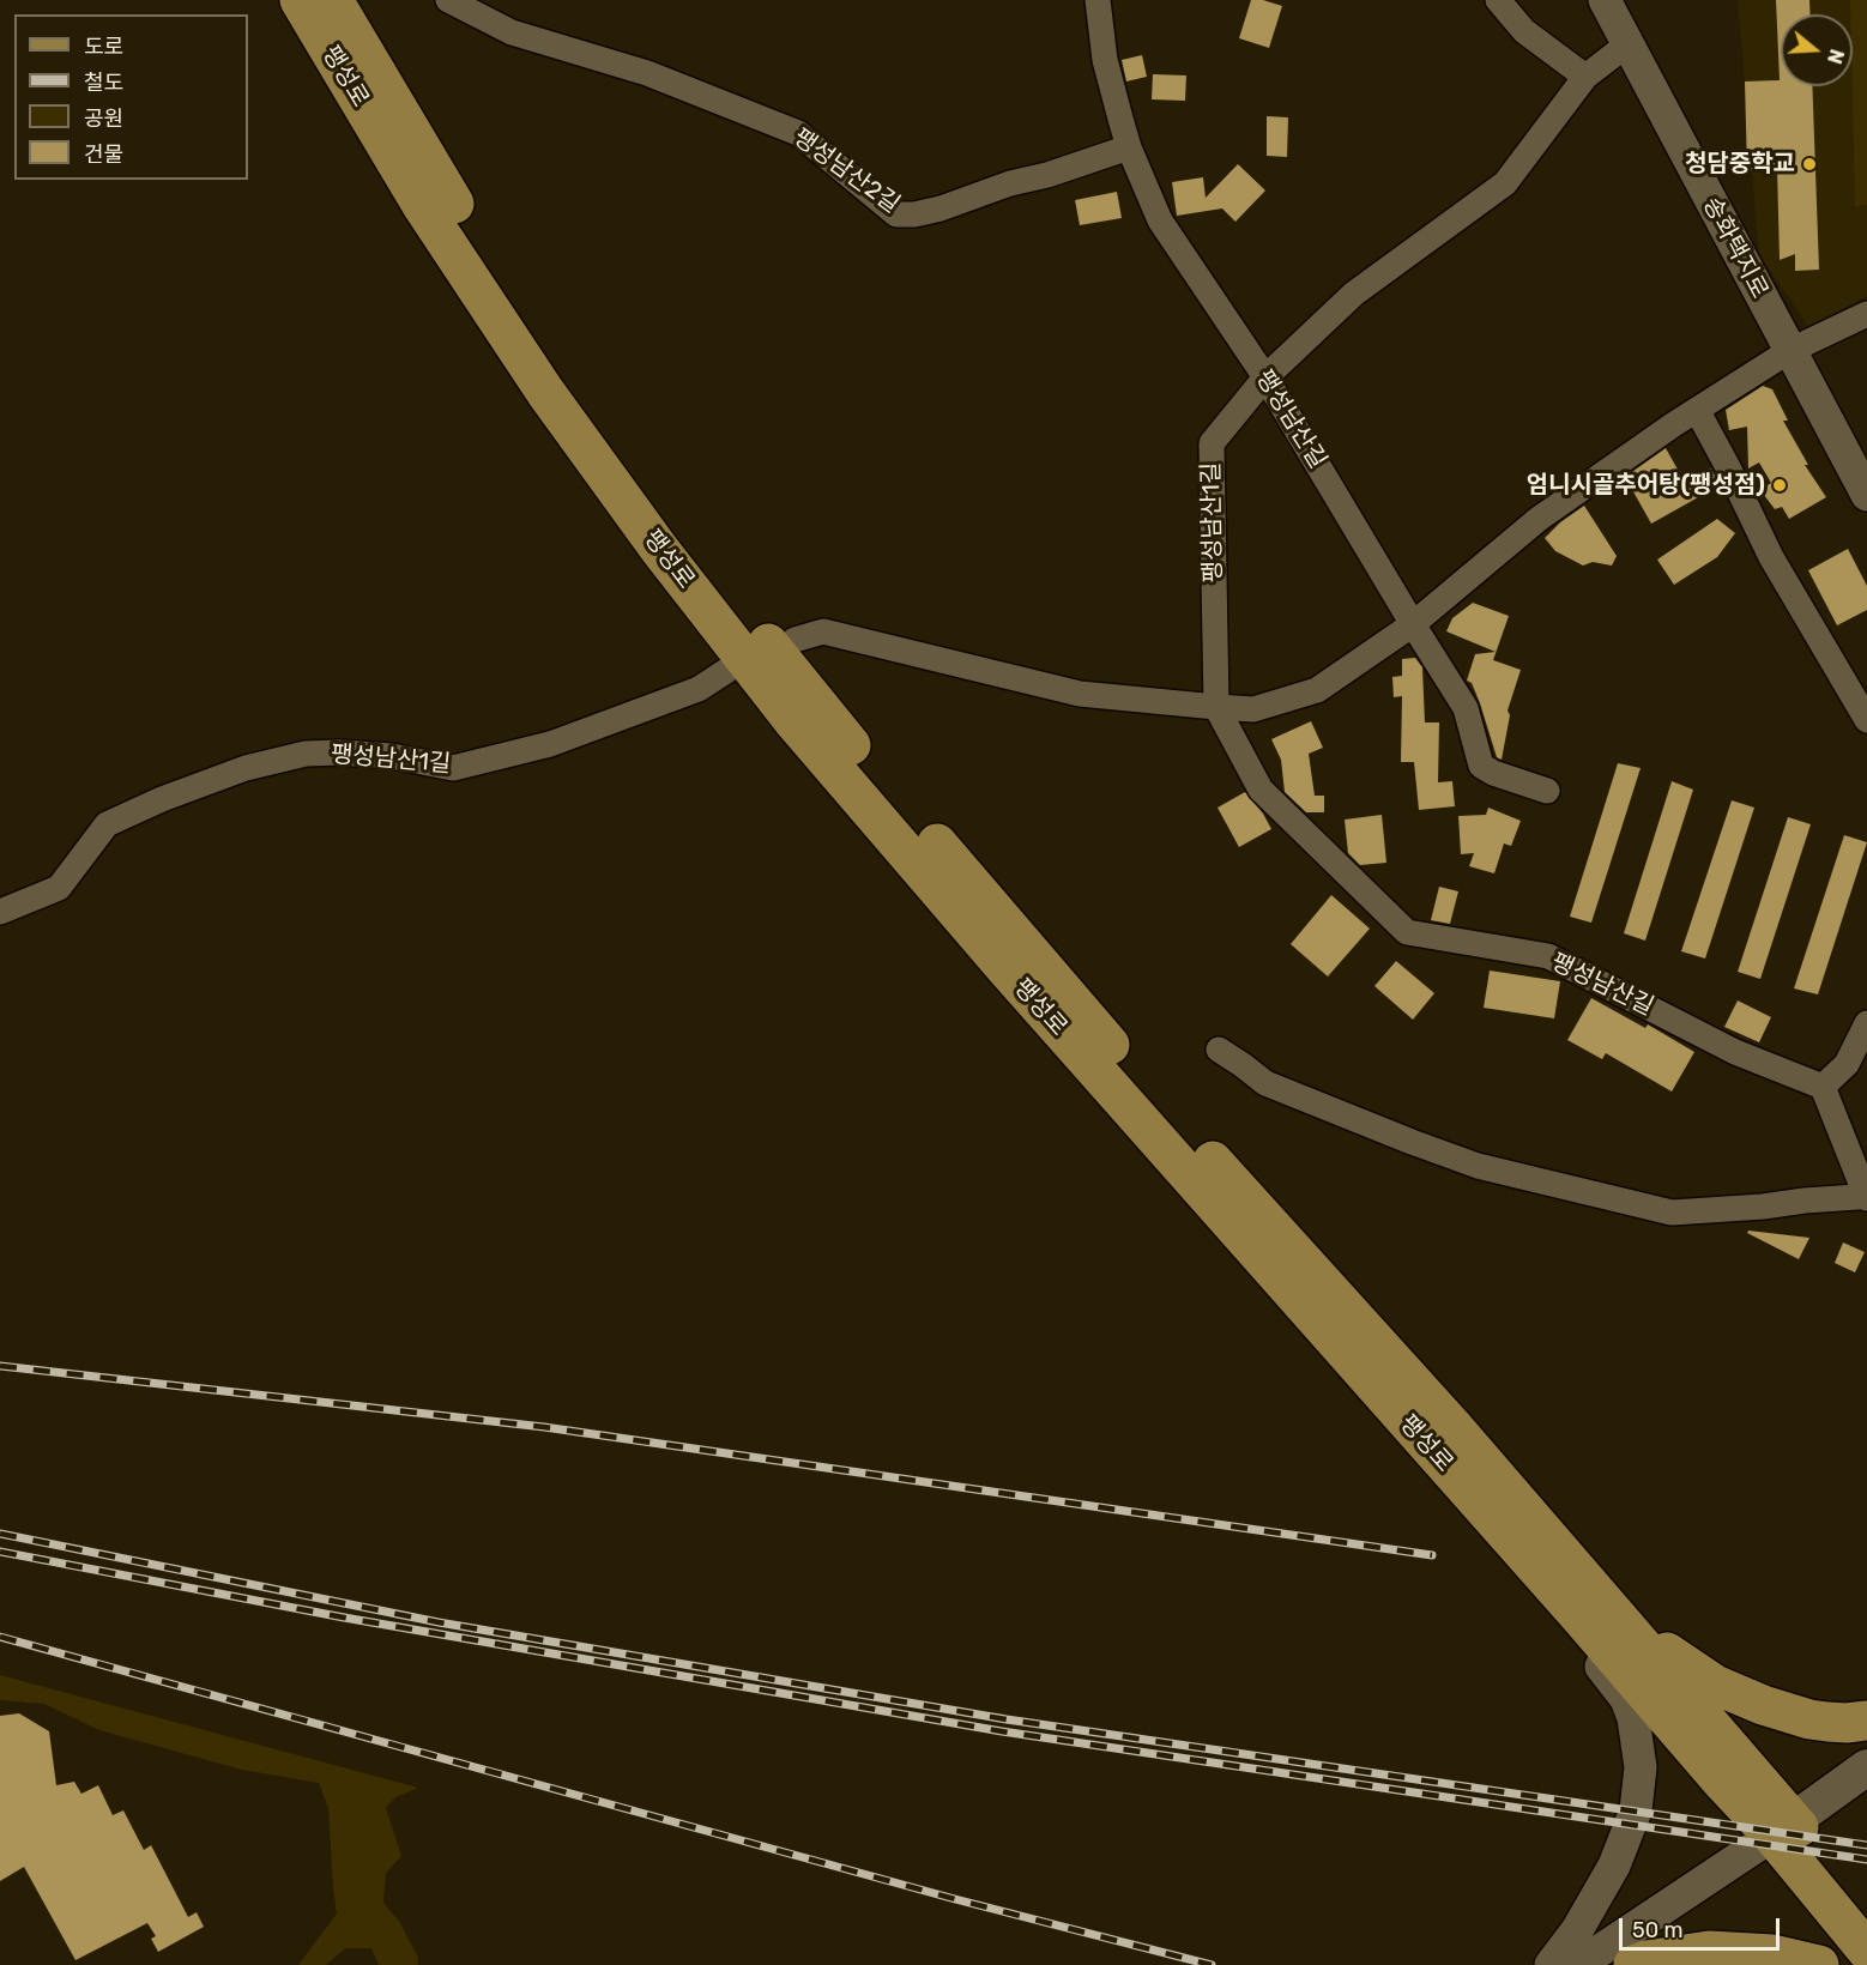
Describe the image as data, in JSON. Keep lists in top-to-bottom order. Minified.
{"streets":{"main road":["팽성로"],"street":["팽성남산2길","송화택지로","팽성남산길","팽성남산1길"]},"crossings":[["팽성남산2길","팽성남산길"],["송화택지로","팽성남산1길"],["팽성남산길","팽성남산1길"]],"places":["청담중학교","엄니시골추어탕(팽성점)"],"legend":["도로","철도","공원","건물"],"scale_bar":"50 m","north":"right"}
